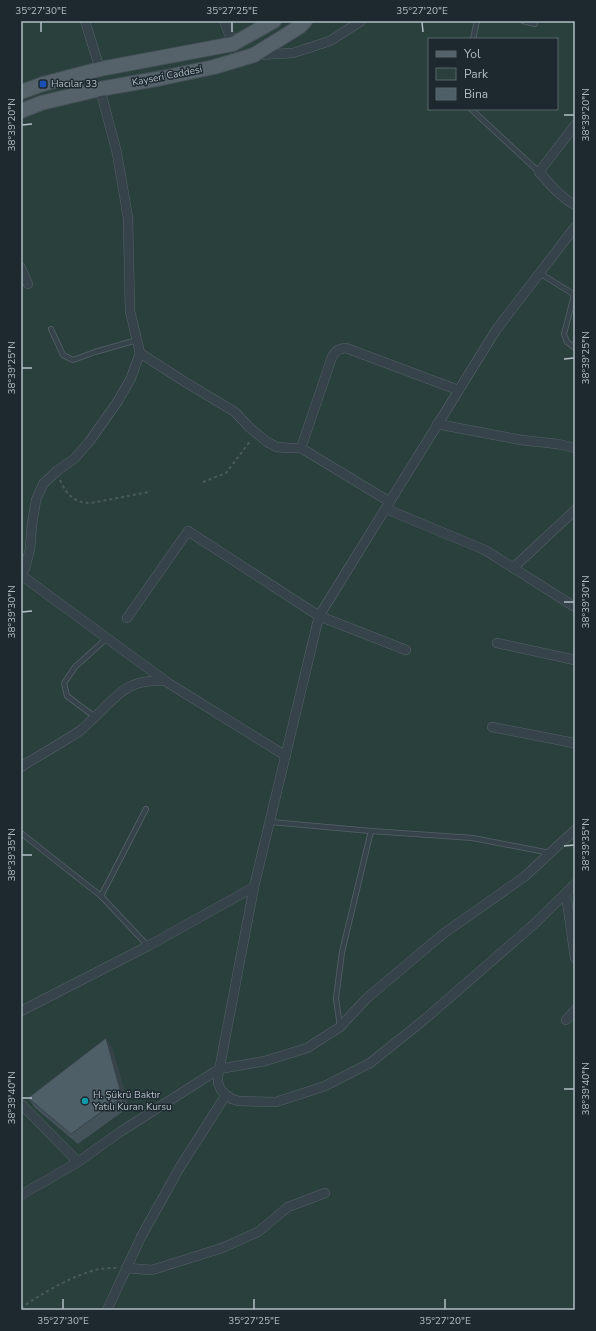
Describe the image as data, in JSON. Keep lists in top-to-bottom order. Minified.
{"streets":{"main road":["Kayseri Caddesi"]},"places":{"transit":["Hacılar 33"],"other":["H. Şükrü Baktır Yatılı Kuran Kursu"]},"legend":["Yol","Park","Bina"],"coordinates":["35°27'30\"E","35°27'25\"E","35°27'20\"E","38°39'20\"N","38°39'25\"N","38°39'30\"N","38°39'35\"N","38°39'40\"N"]}
